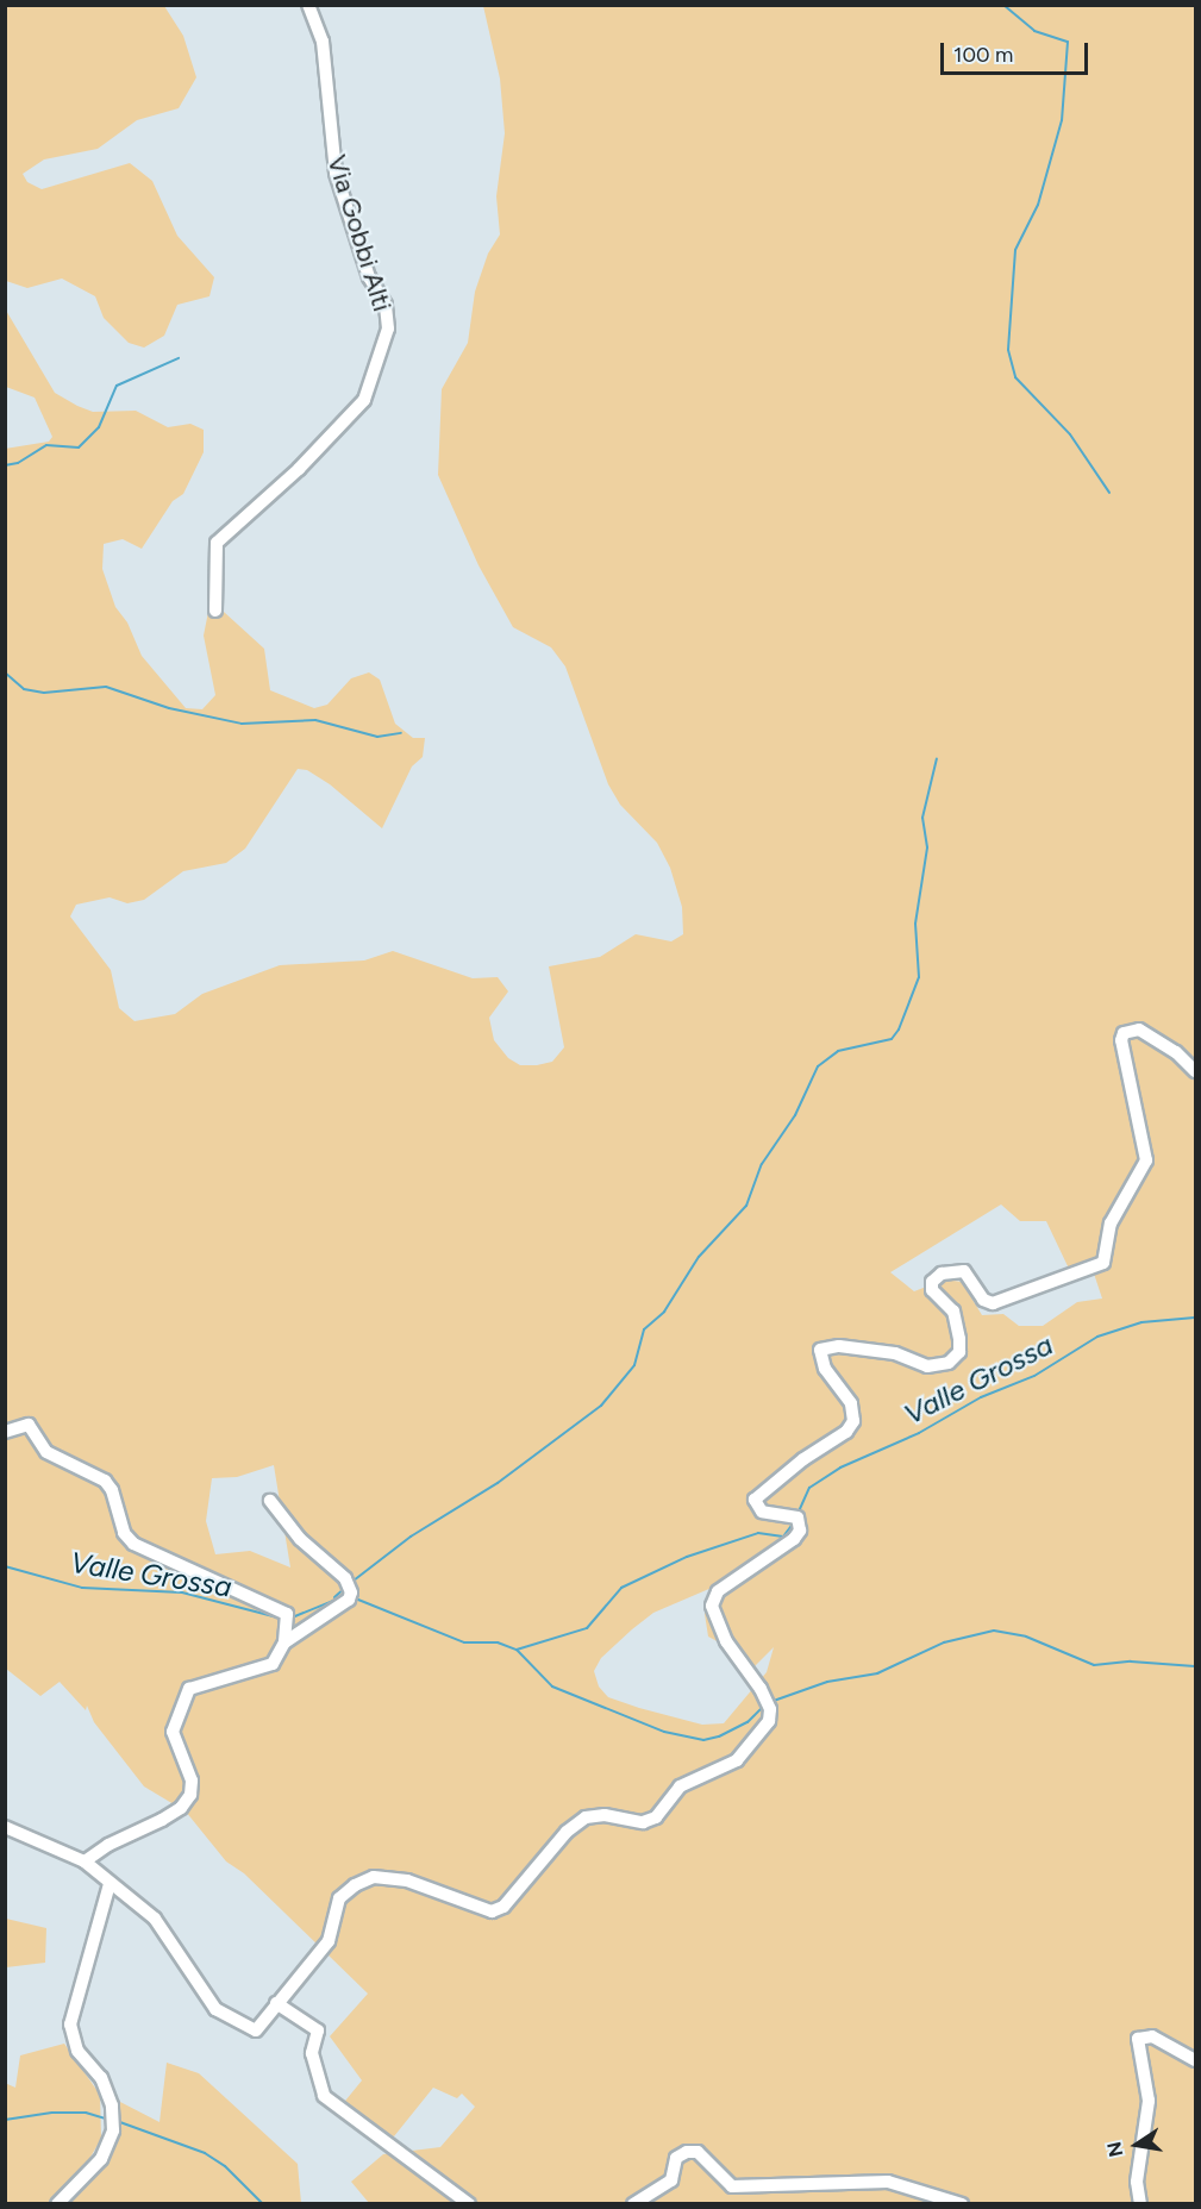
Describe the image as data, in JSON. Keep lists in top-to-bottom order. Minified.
{"streets":{"street":["Via Gobbi Alti"]},"water":["Valle Grossa"],"scale_bar":"100 m","north":"left"}
